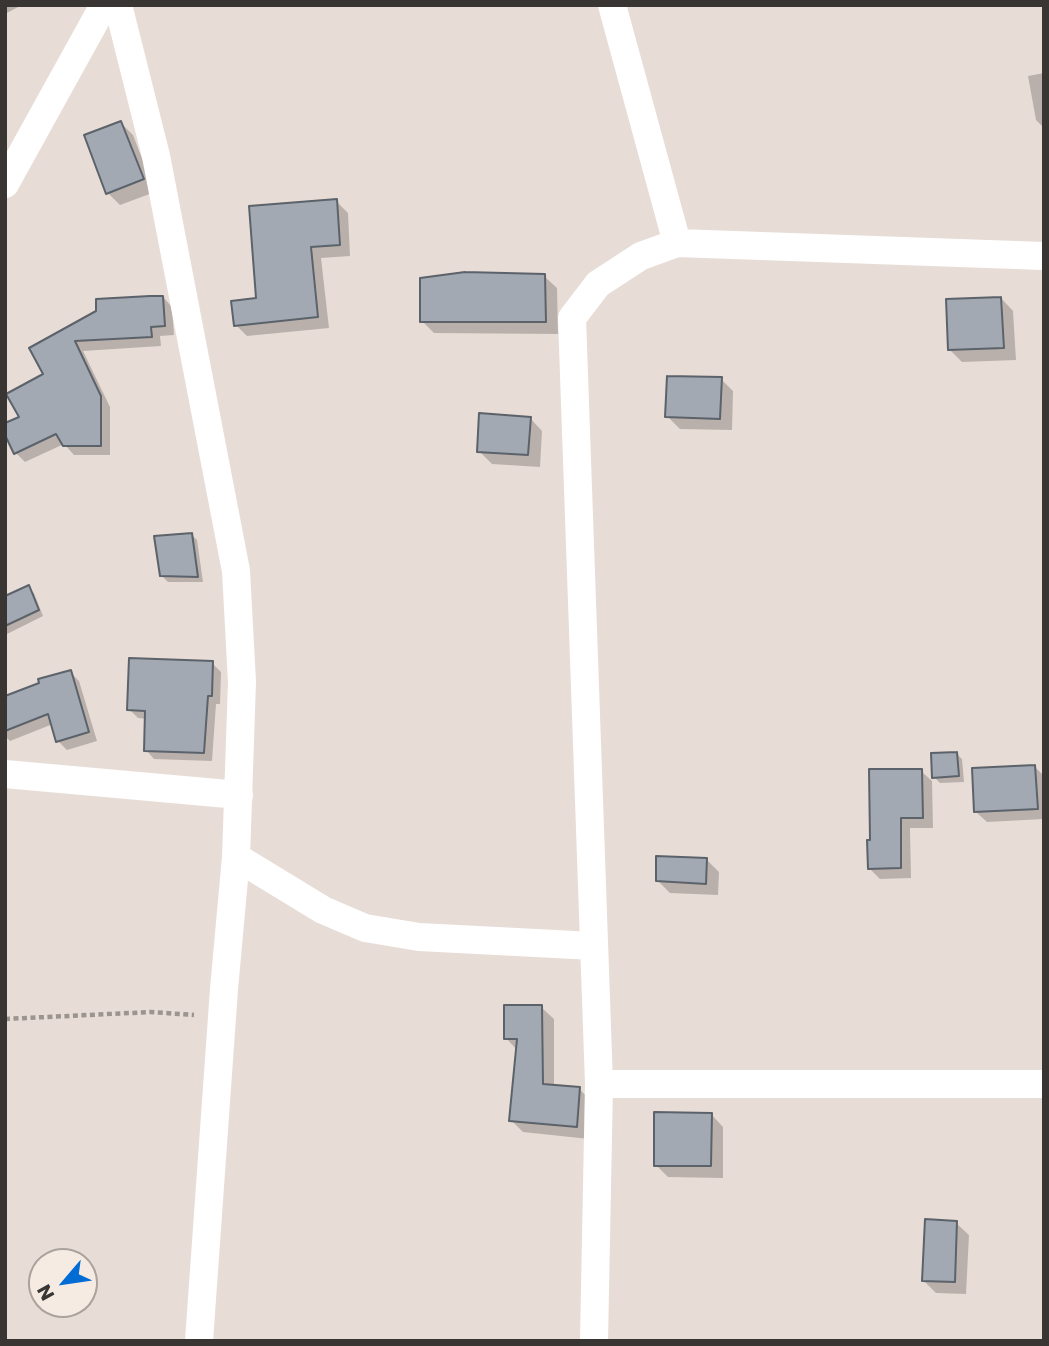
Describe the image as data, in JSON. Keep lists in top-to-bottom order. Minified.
{"north":"bottom left"}
